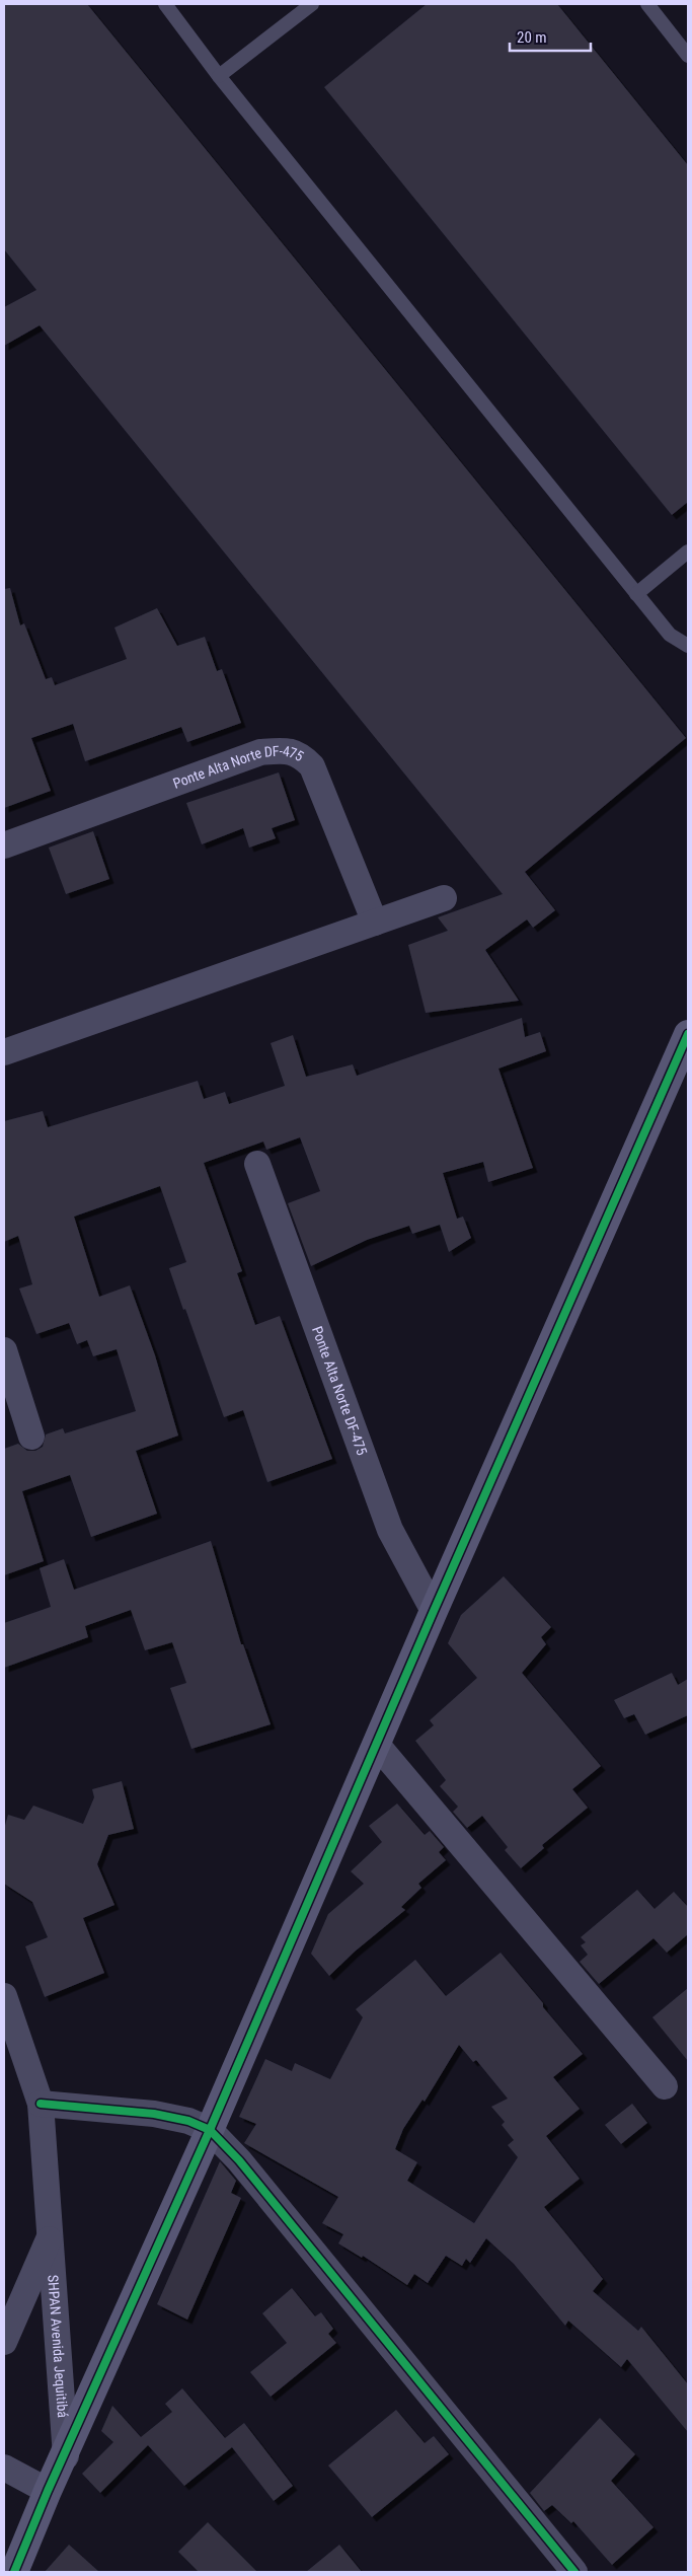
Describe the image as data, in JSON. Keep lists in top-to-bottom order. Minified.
{"streets":{"street":["Ponte Alta Norte DF-475","SHPAN Avenida Jequitibá"]},"scale_bar":"20 m"}
